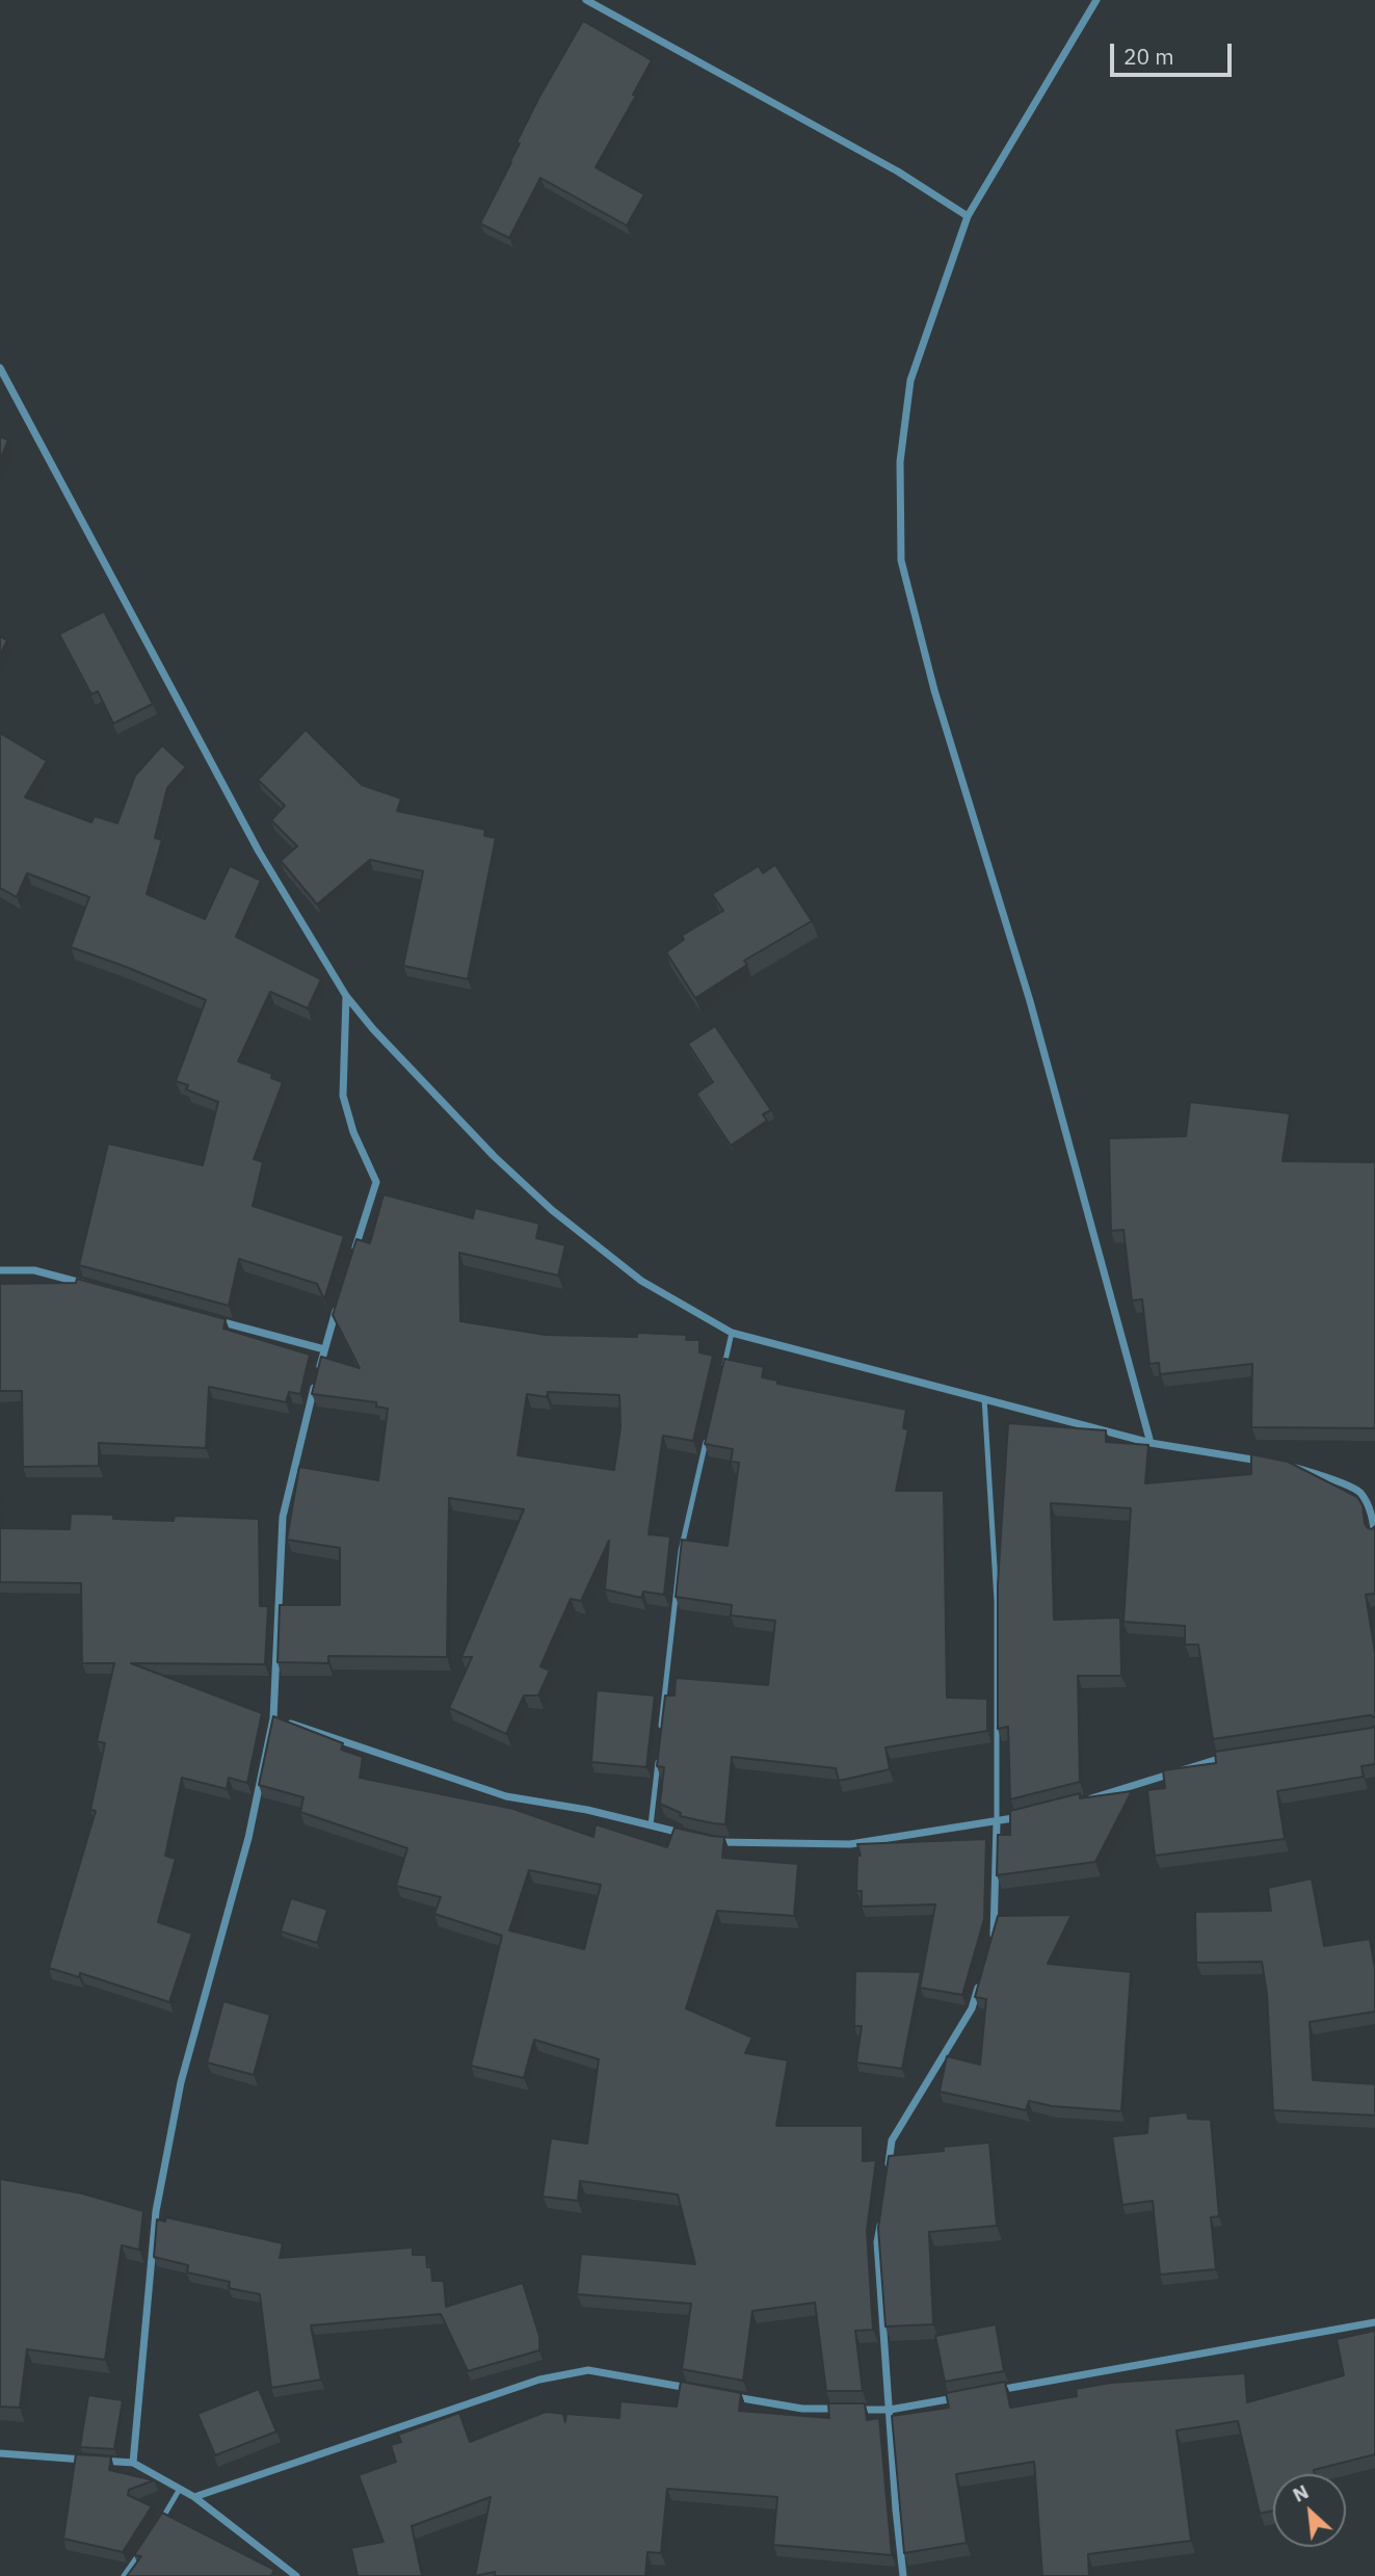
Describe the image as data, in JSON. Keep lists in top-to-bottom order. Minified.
{"scale_bar":"20 m","north":"top left"}
